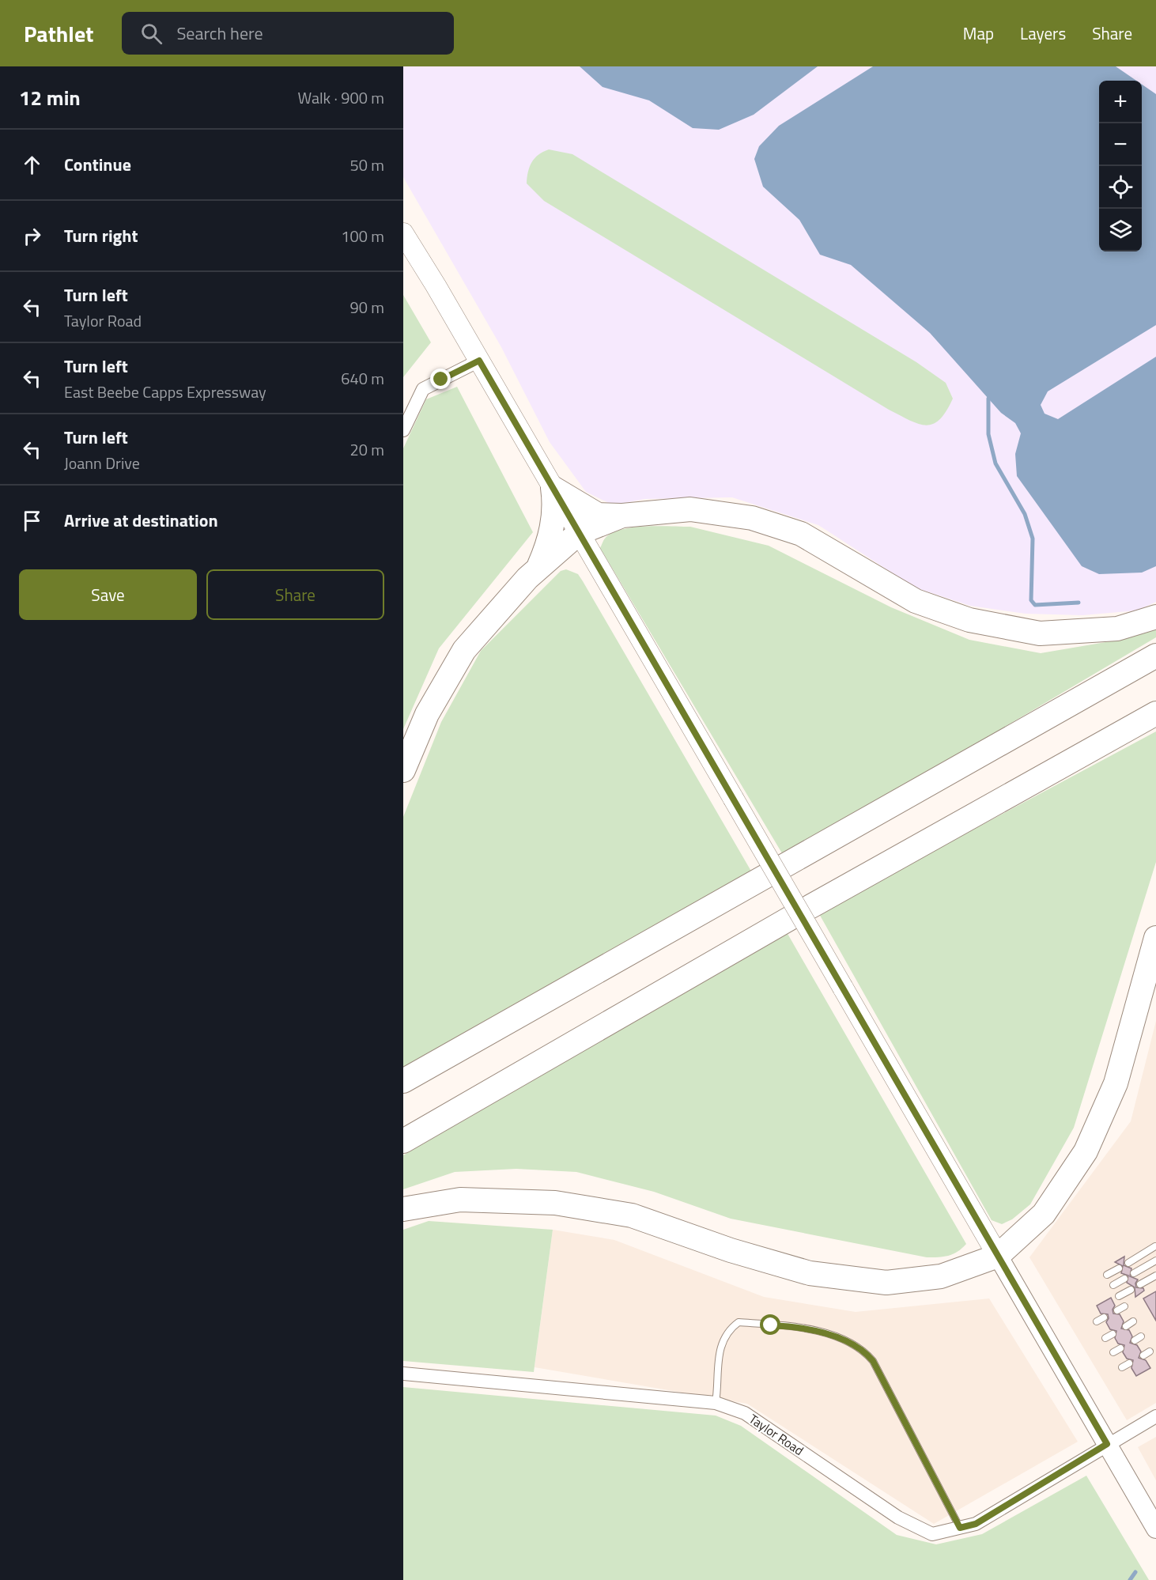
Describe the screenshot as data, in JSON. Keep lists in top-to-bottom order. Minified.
{"streets":{"street":["Taylor Road"]},"page":{"header":"Pathlet","search":"Search here","nav":["Map","Layers","Share"],"heading":["12 min","Walk · 900 m"],"map_buttons":["+","−"],"list":[["Continue","50 m"],["Turn right","100 m"],["Turn left","Taylor Road","90 m"],["Turn left","East Beebe Capps Expressway","640 m"],["Turn left","Joann Drive","20 m"],"Arrive at destination"],"buttons":["Save","Share"]}}
